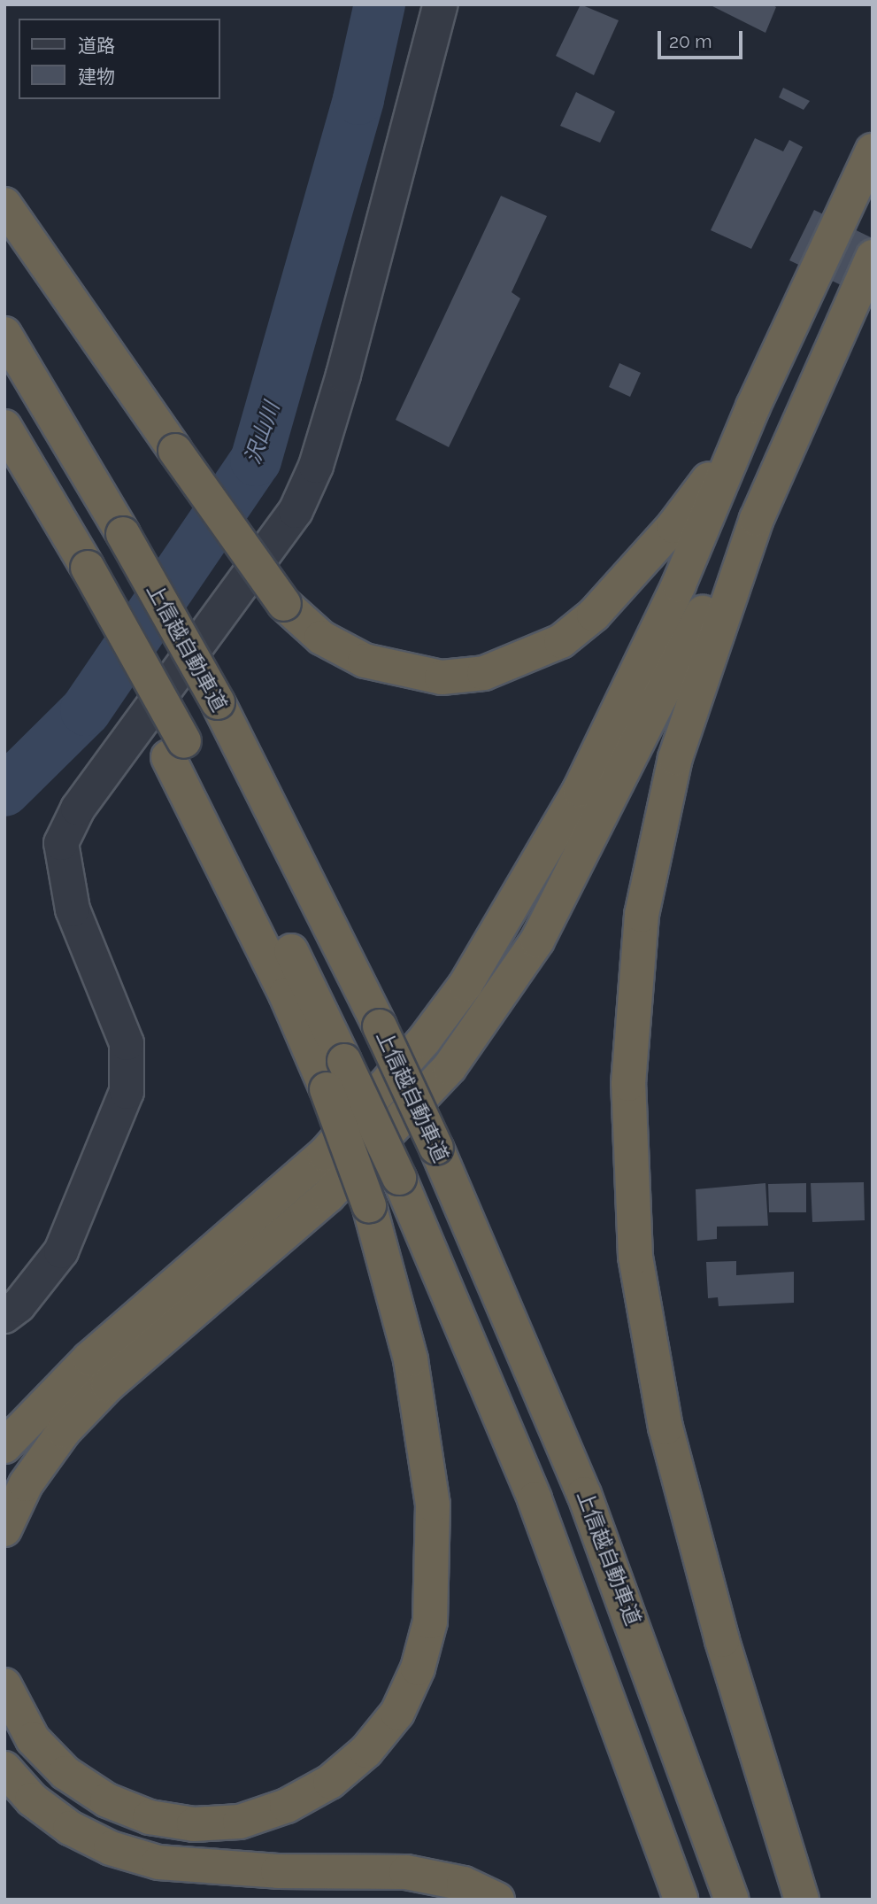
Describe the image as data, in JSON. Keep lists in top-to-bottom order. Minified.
{"streets":{"highway":["上信越自動車道"]},"water":["沢山川"],"legend":["道路","建物"],"scale_bar":"20 m"}
